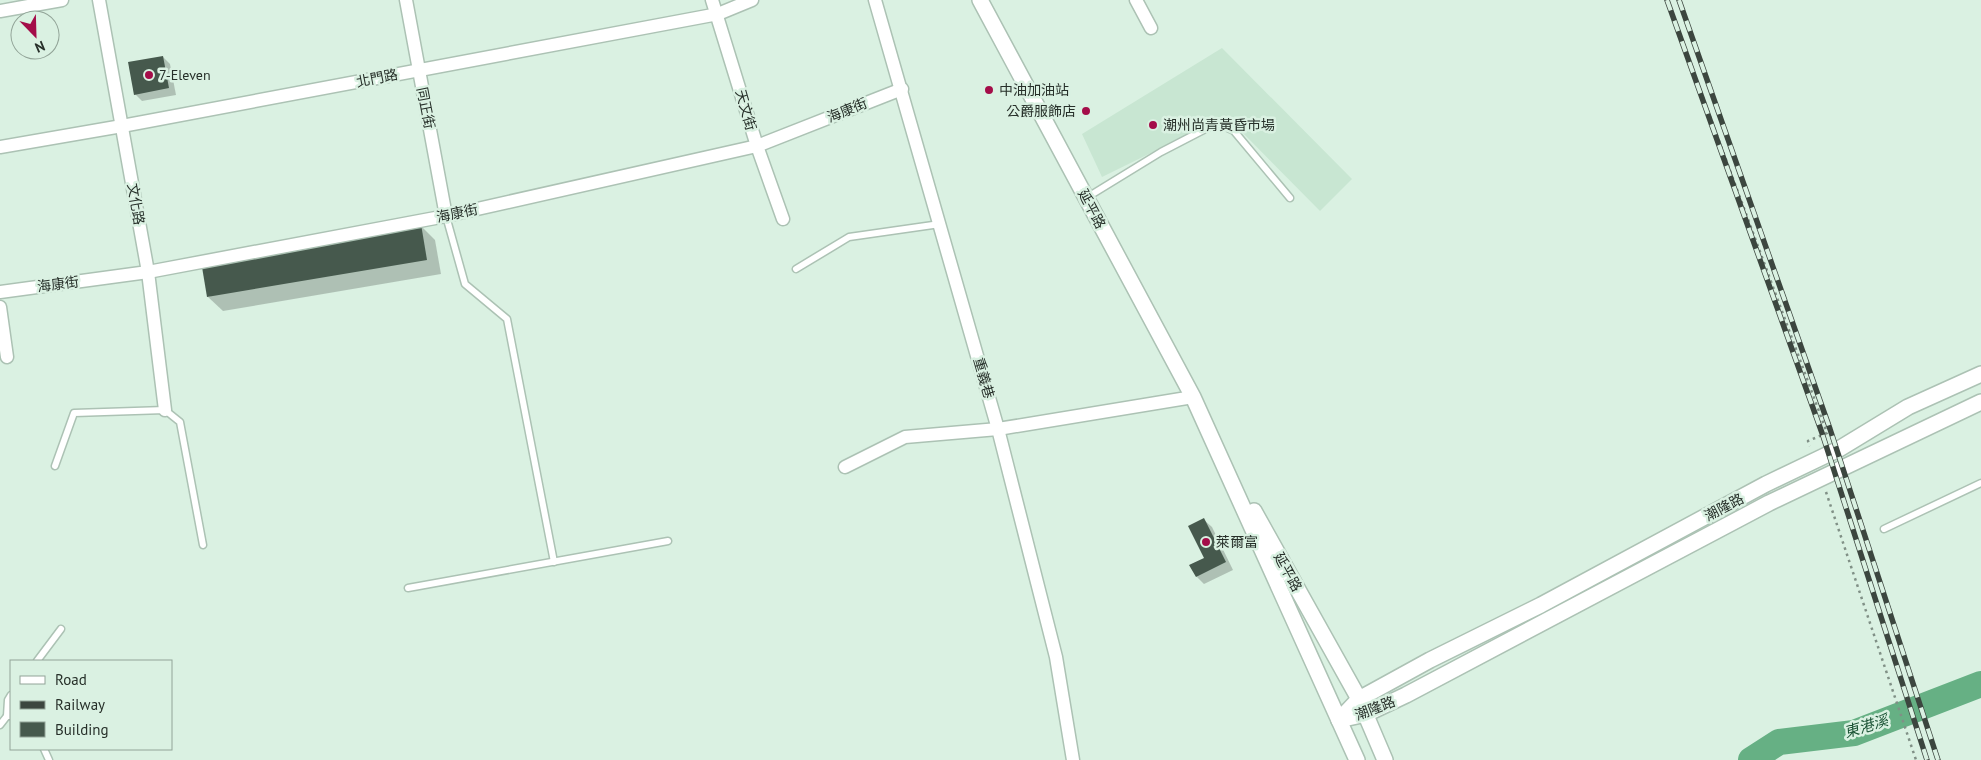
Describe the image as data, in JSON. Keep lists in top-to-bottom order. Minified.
{"streets":{"street":["北門路","同正街","天文街","海康街","文化路","延平路","重義巷","潮隆路"]},"crossings":[["北門路","同正街"],["北門路","天文街"],["北門路","文化路"],["同正街","海康街"],["天文街","海康街"],["海康街","文化路"],["海康街","重義巷"],["延平路","潮隆路"]],"water":["東港溪"],"places":["7-Eleven","中油加油站","公爵服飾店","潮州尚青黃昏市場","萊爾富"],"legend":["Road","Railway","Building"],"north":"bottom right"}
